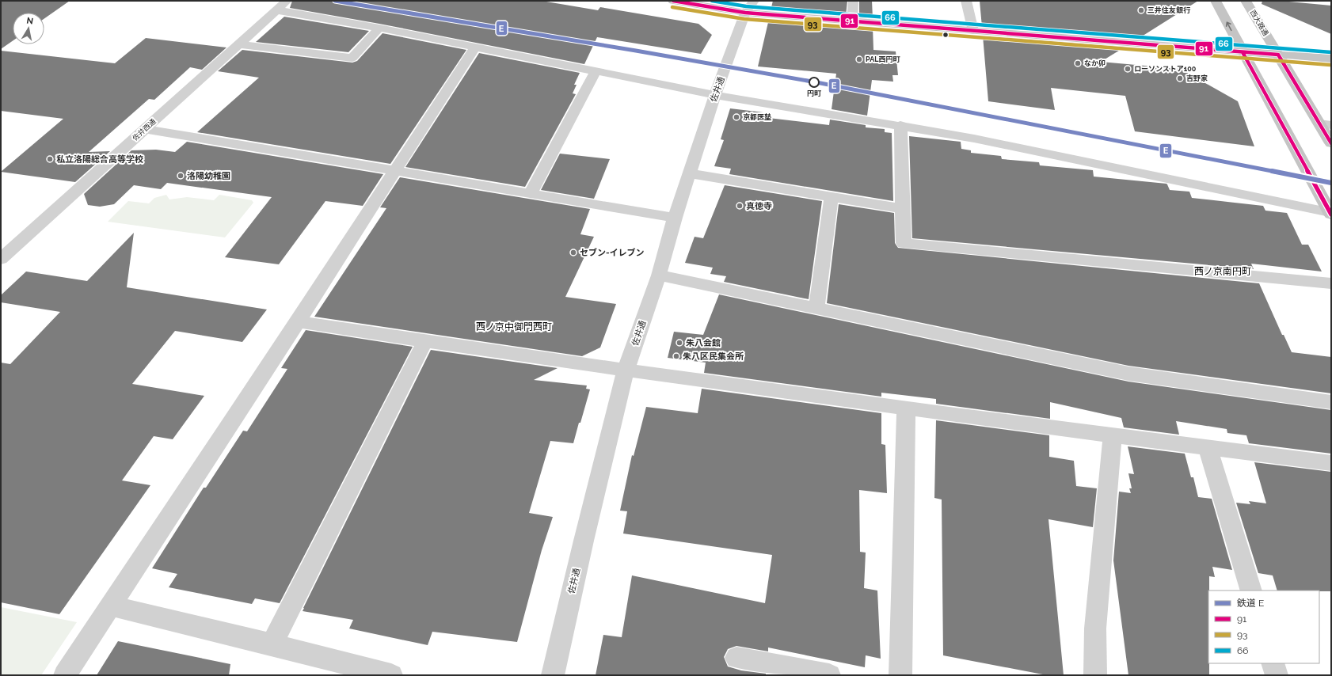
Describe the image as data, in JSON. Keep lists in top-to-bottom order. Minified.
{"streets":{"main road":["西大路通"],"street":["佐井通","佐井西通"]},"districts":["西ノ京南円町","西ノ京中御門西町"],"places":["三井住友銀行","PAL西円町","なか卯","ローソンストア100","吉野家","円町","京都医塾","私立洛陽総合高等学校","洛陽幼稚園","真徳寺","セブン-イレブン","朱八会館","朱八区民集会所"],"lines":["rail line E","transit line 91","transit line 66","transit line 93"],"legend":["鉄道 E","91","93","66"],"north":"top"}
